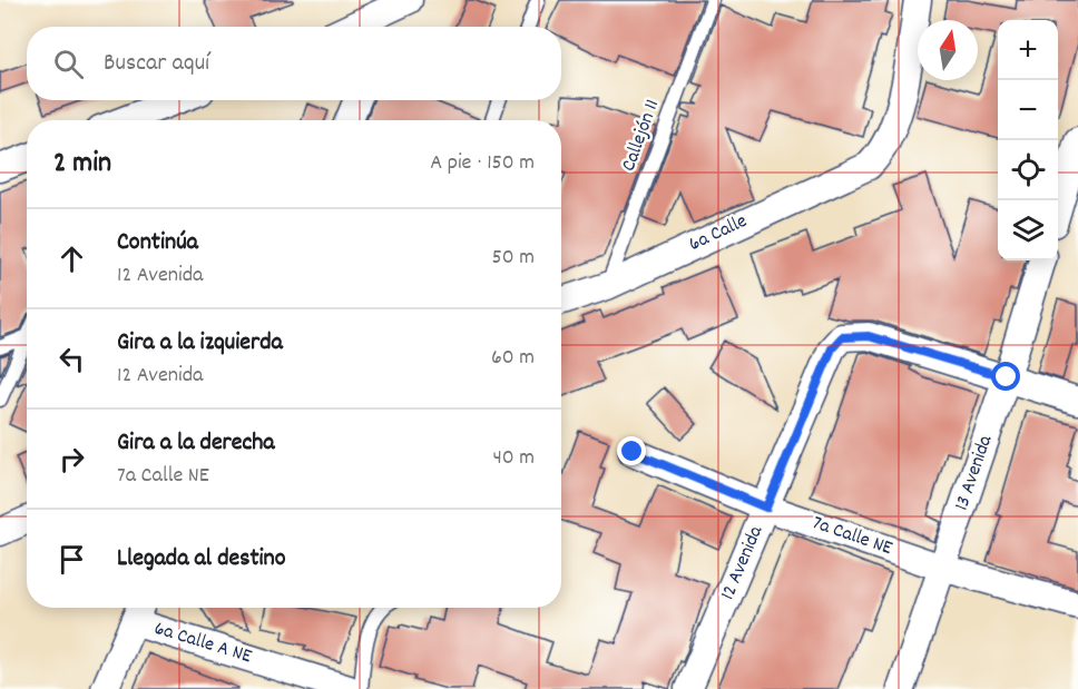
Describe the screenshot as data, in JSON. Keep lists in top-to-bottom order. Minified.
{"streets":{"street":["6a Calle","13 Avenida","7a Calle NE","12 Avenida","6a Calle A NE"],"lane":["Callejón 11"]},"crossings":[["Callejón 11","6a Calle"],["13 Avenida","7a Calle NE"],["13 Avenida","12 Avenida"],["7a Calle NE","12 Avenida"]],"north":"top","page":{"map_buttons":["+","−"],"search":"Buscar aquí","heading":["2 min","A pie · 150 m"],"list":[["Continúa","12 Avenida","50 m"],["Gira a la izquierda","12 Avenida","60 m"],["Gira a la derecha","7a Calle NE","40 m"],"Llegada al destino"]}}
